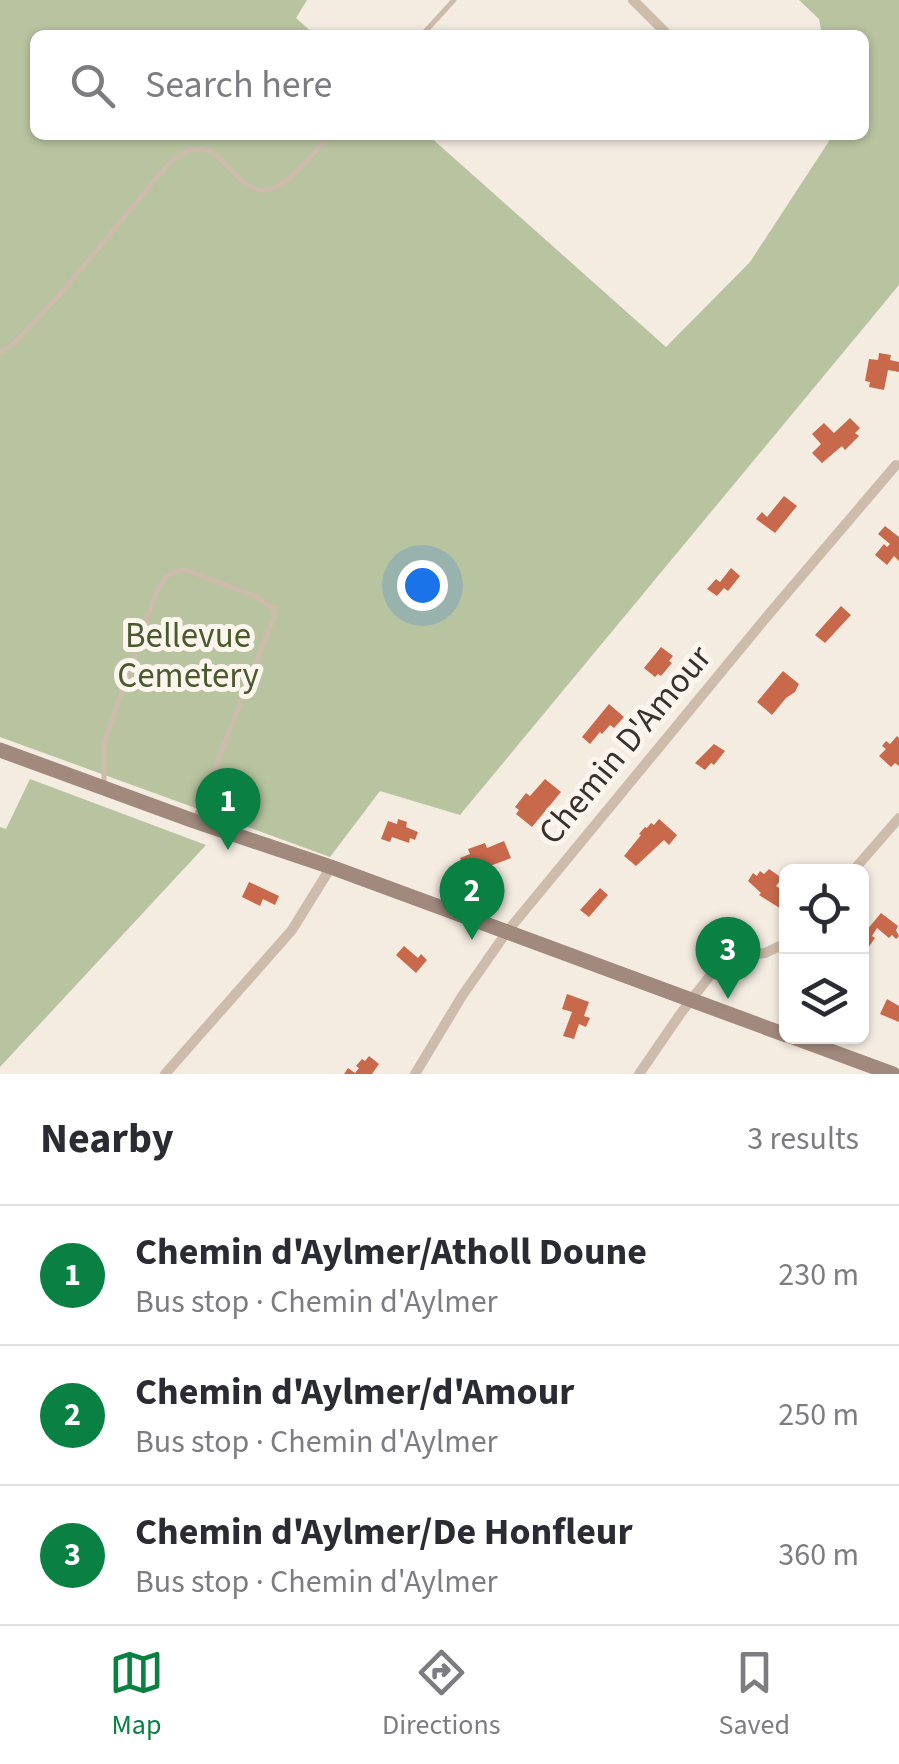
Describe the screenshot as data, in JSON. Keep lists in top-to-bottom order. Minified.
{"streets":{"street":["Chemin D'Amour"]},"parks":["Bellevue Cemetery"],"page":{"search":"Search here","pins":["1","2","3"],"heading":["Nearby","3 results"],"list":[{"mark":"1","name":"Chemin d'Aylmer/Atholl Doune","note":"Bus stop · Chemin d'Aylmer","value":"230 m"},{"mark":"2","name":"Chemin d'Aylmer/d'Amour","note":"Bus stop · Chemin d'Aylmer","value":"250 m"},{"mark":"3","name":"Chemin d'Aylmer/De Honfleur","note":"Bus stop · Chemin d'Aylmer","value":"360 m"}],"nav":["Map","Directions","Saved"]}}
